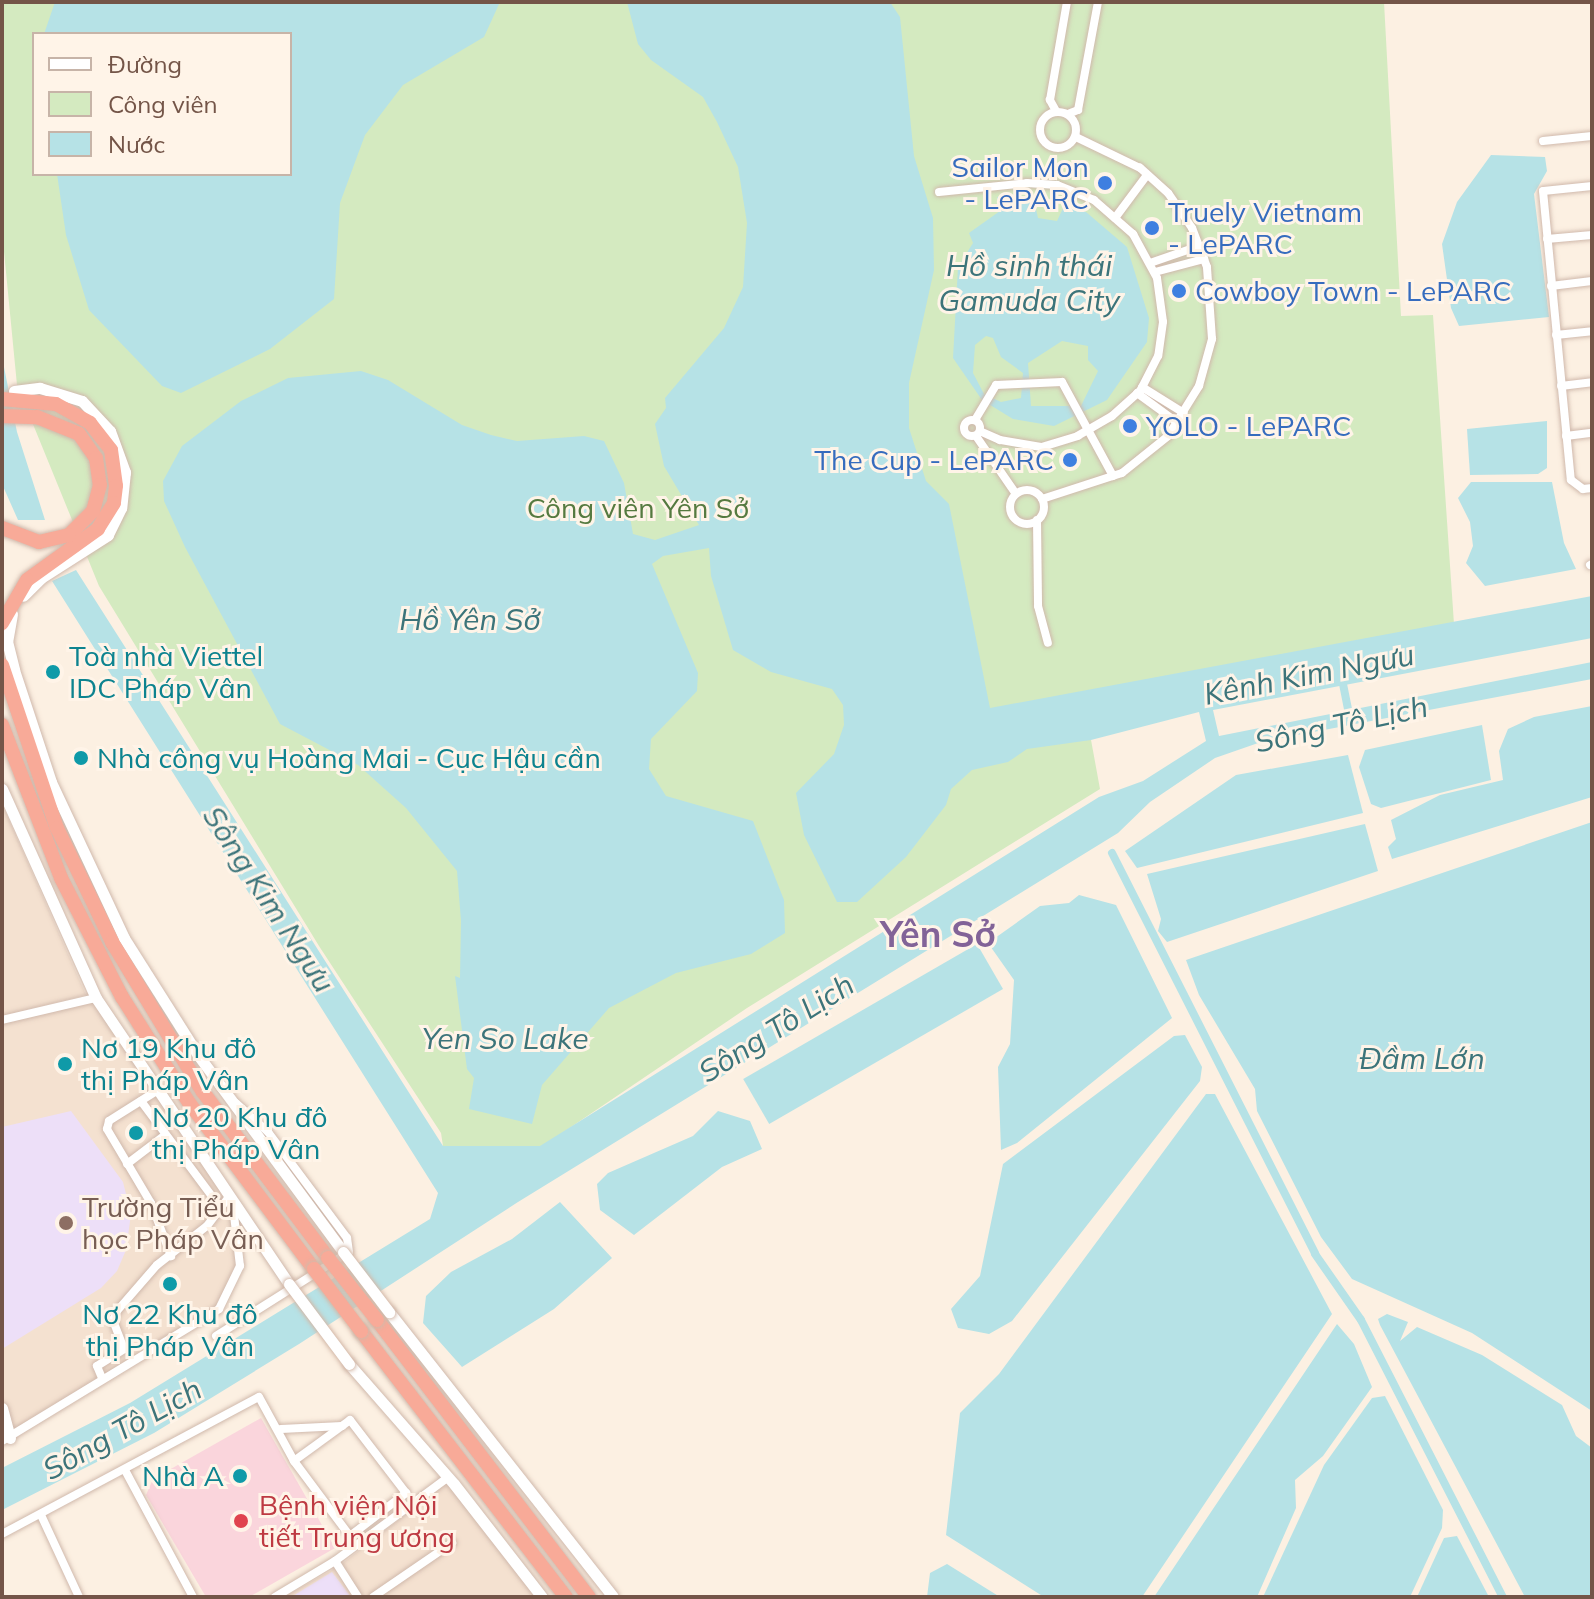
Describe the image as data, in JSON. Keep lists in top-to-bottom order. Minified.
{"districts":["Yên Sở"],"water":["Hồ sinh thái Gamuda City","Hồ Yên Sở","Kênh Kim Ngưu","Sông Tô Lịch","Sông Kim Ngưu","Yen So Lake","Đầm Lớn"],"parks":["Công viên Yên Sở"],"places":["Sailor Mon - LePARC","Truely Vietnam - LePARC","Cowboy Town - LePARC","YOLO - LePARC","The Cup - LePARC","Toà nhà Viettel IDC Pháp Vân","Nhà công vụ Hoàng Mai - Cục Hậu cần","Nơ 19 Khu đô thị Pháp Vân","Nơ 20 Khu đô thị Pháp Vân","Trường Tiểu học Pháp Vân","Nơ 22 Khu đô thị Pháp Vân","Nhà A","Bệnh viện Nội tiết Trung ương"],"legend":["Đường","Công viên","Nước"]}
